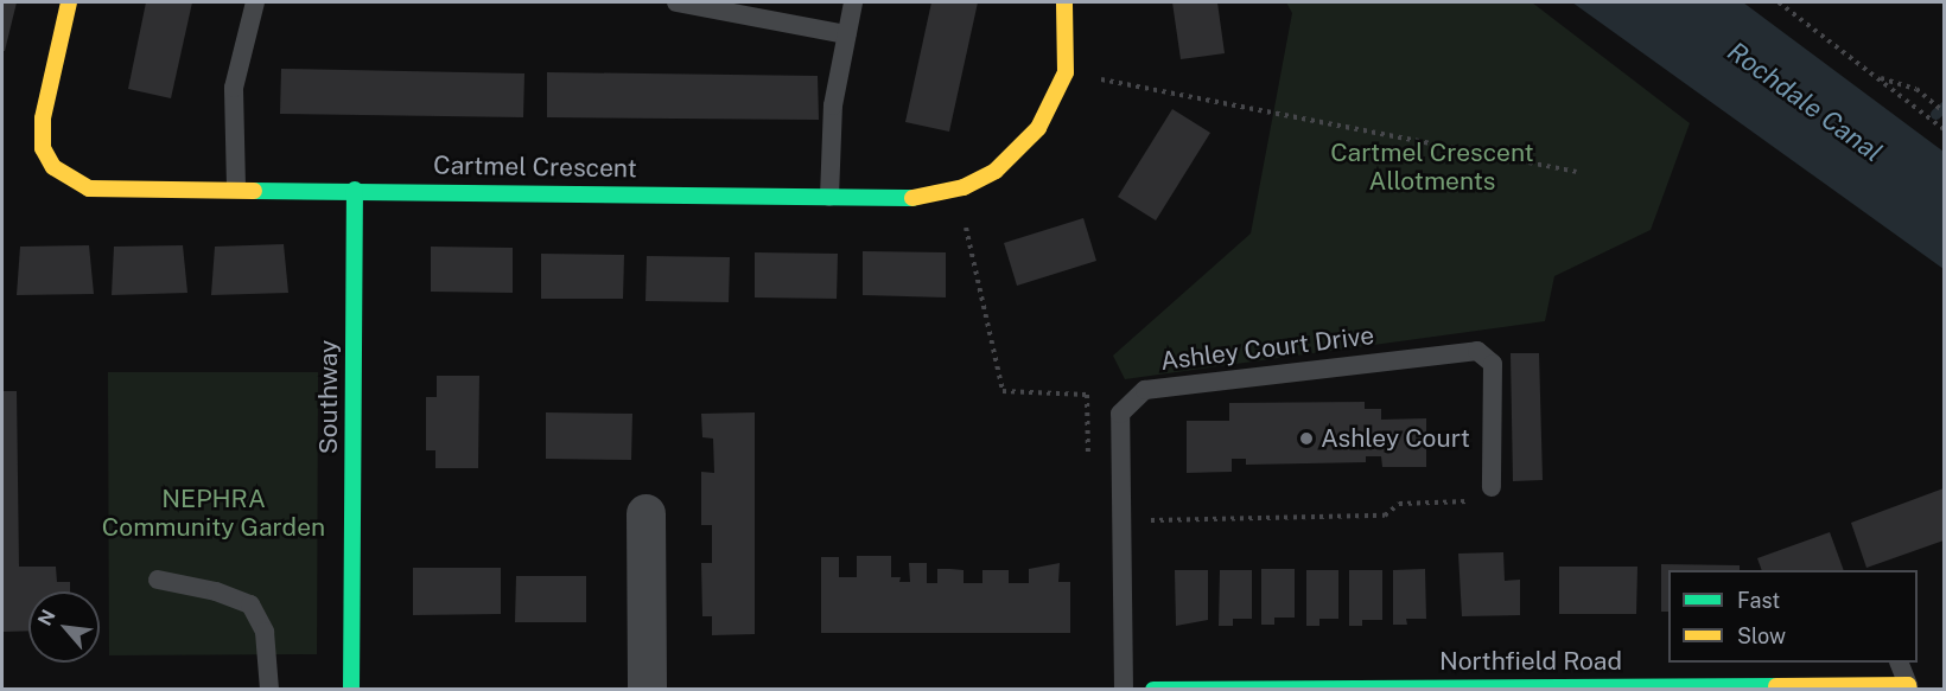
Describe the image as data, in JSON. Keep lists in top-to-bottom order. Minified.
{"streets":{"street":["Cartmel Crescent","Southway","Northfield Road"],"lane":["Ashley Court Drive"]},"crossings":[["Cartmel Crescent","Southway"]],"water":["Rochdale Canal"],"parks":["Cartmel Crescent Allotments","NEPHRA Community Garden"],"places":["Ashley Court"],"legend":["Fast","Slow"],"north":"top left"}
